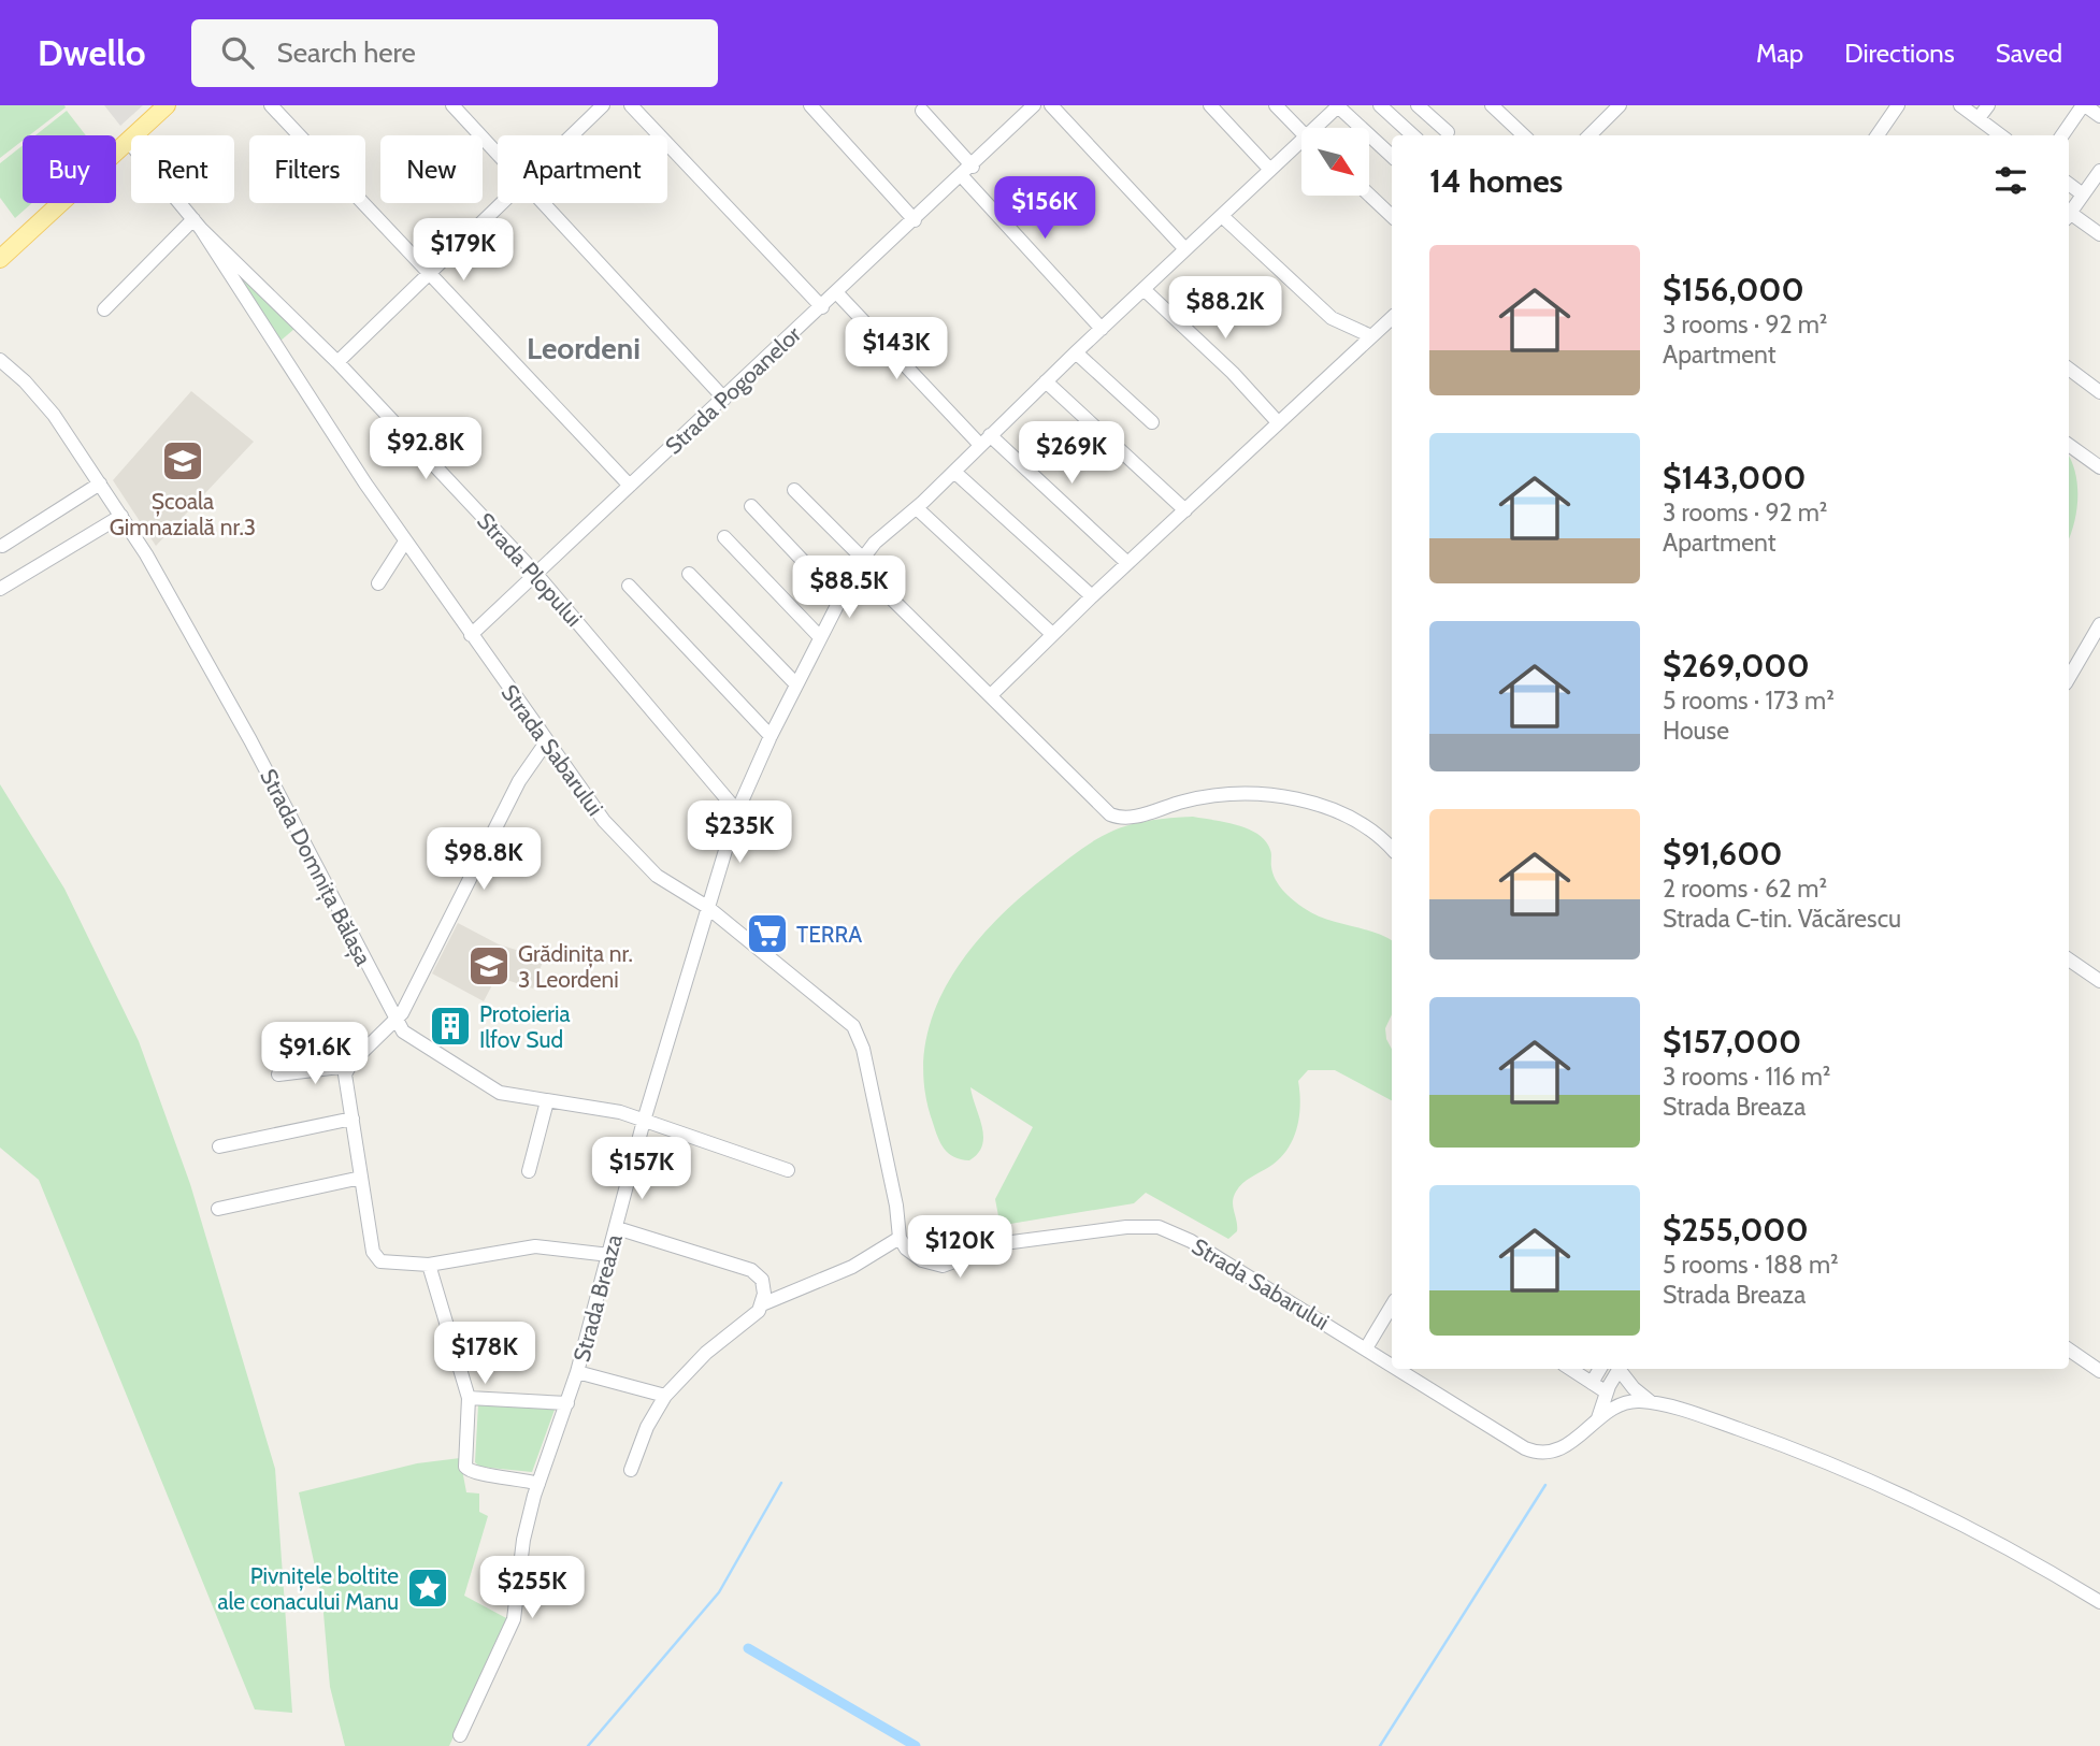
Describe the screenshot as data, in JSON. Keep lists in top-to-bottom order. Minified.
{"streets":{"street":["Strada Pogoanelor","Strada Plopului","Strada Sabarului","Strada Domnița Bălașa","Strada Breaza"]},"crossings":[["Strada Pogoanelor","Strada Plopului"],["Strada Pogoanelor","Strada Sabarului"],["Strada Plopului","Strada Sabarului"],["Strada Plopului","Strada Breaza"],["Strada Sabarului","Strada Breaza"],["Strada Domnița Bălașa","Strada Breaza"]],"districts":["Leordeni"],"places":{"school or university":["Școala Gimnazială nr.3","Grădinița nr. 3 Leordeni"],"supermarket":["TERRA"],"building":["Protoieria Ilfov Sud"],"place":["Pivnițele boltite ale conacului Manu"]},"north":"bottom right","page":{"header":"Dwello","search":"Search here","nav":["Map","Directions","Saved"],"chip":["Buy","Rent","Filters","New","Apartment"],"heading":"14 homes","price":["$156K","$179K","$88.2K","$143K","$92.8K","$269K","$88.5K","$235K","$98.8K","$91.6K","$157K","$120K","$178K","$255K"],"list":[{"name":"$156,000","note":"3 rooms · 92 m² · Apartment"},{"name":"$143,000","note":"3 rooms · 92 m² · Apartment"},{"name":"$269,000","note":"5 rooms · 173 m² · House"},{"name":"$91,600","note":"2 rooms · 62 m² · Strada C-tin. Văcărescu"},{"name":"$157,000","note":"3 rooms · 116 m² · Strada Breaza"},{"name":"$255,000","note":"5 rooms · 188 m² · Strada Breaza"}]}}
